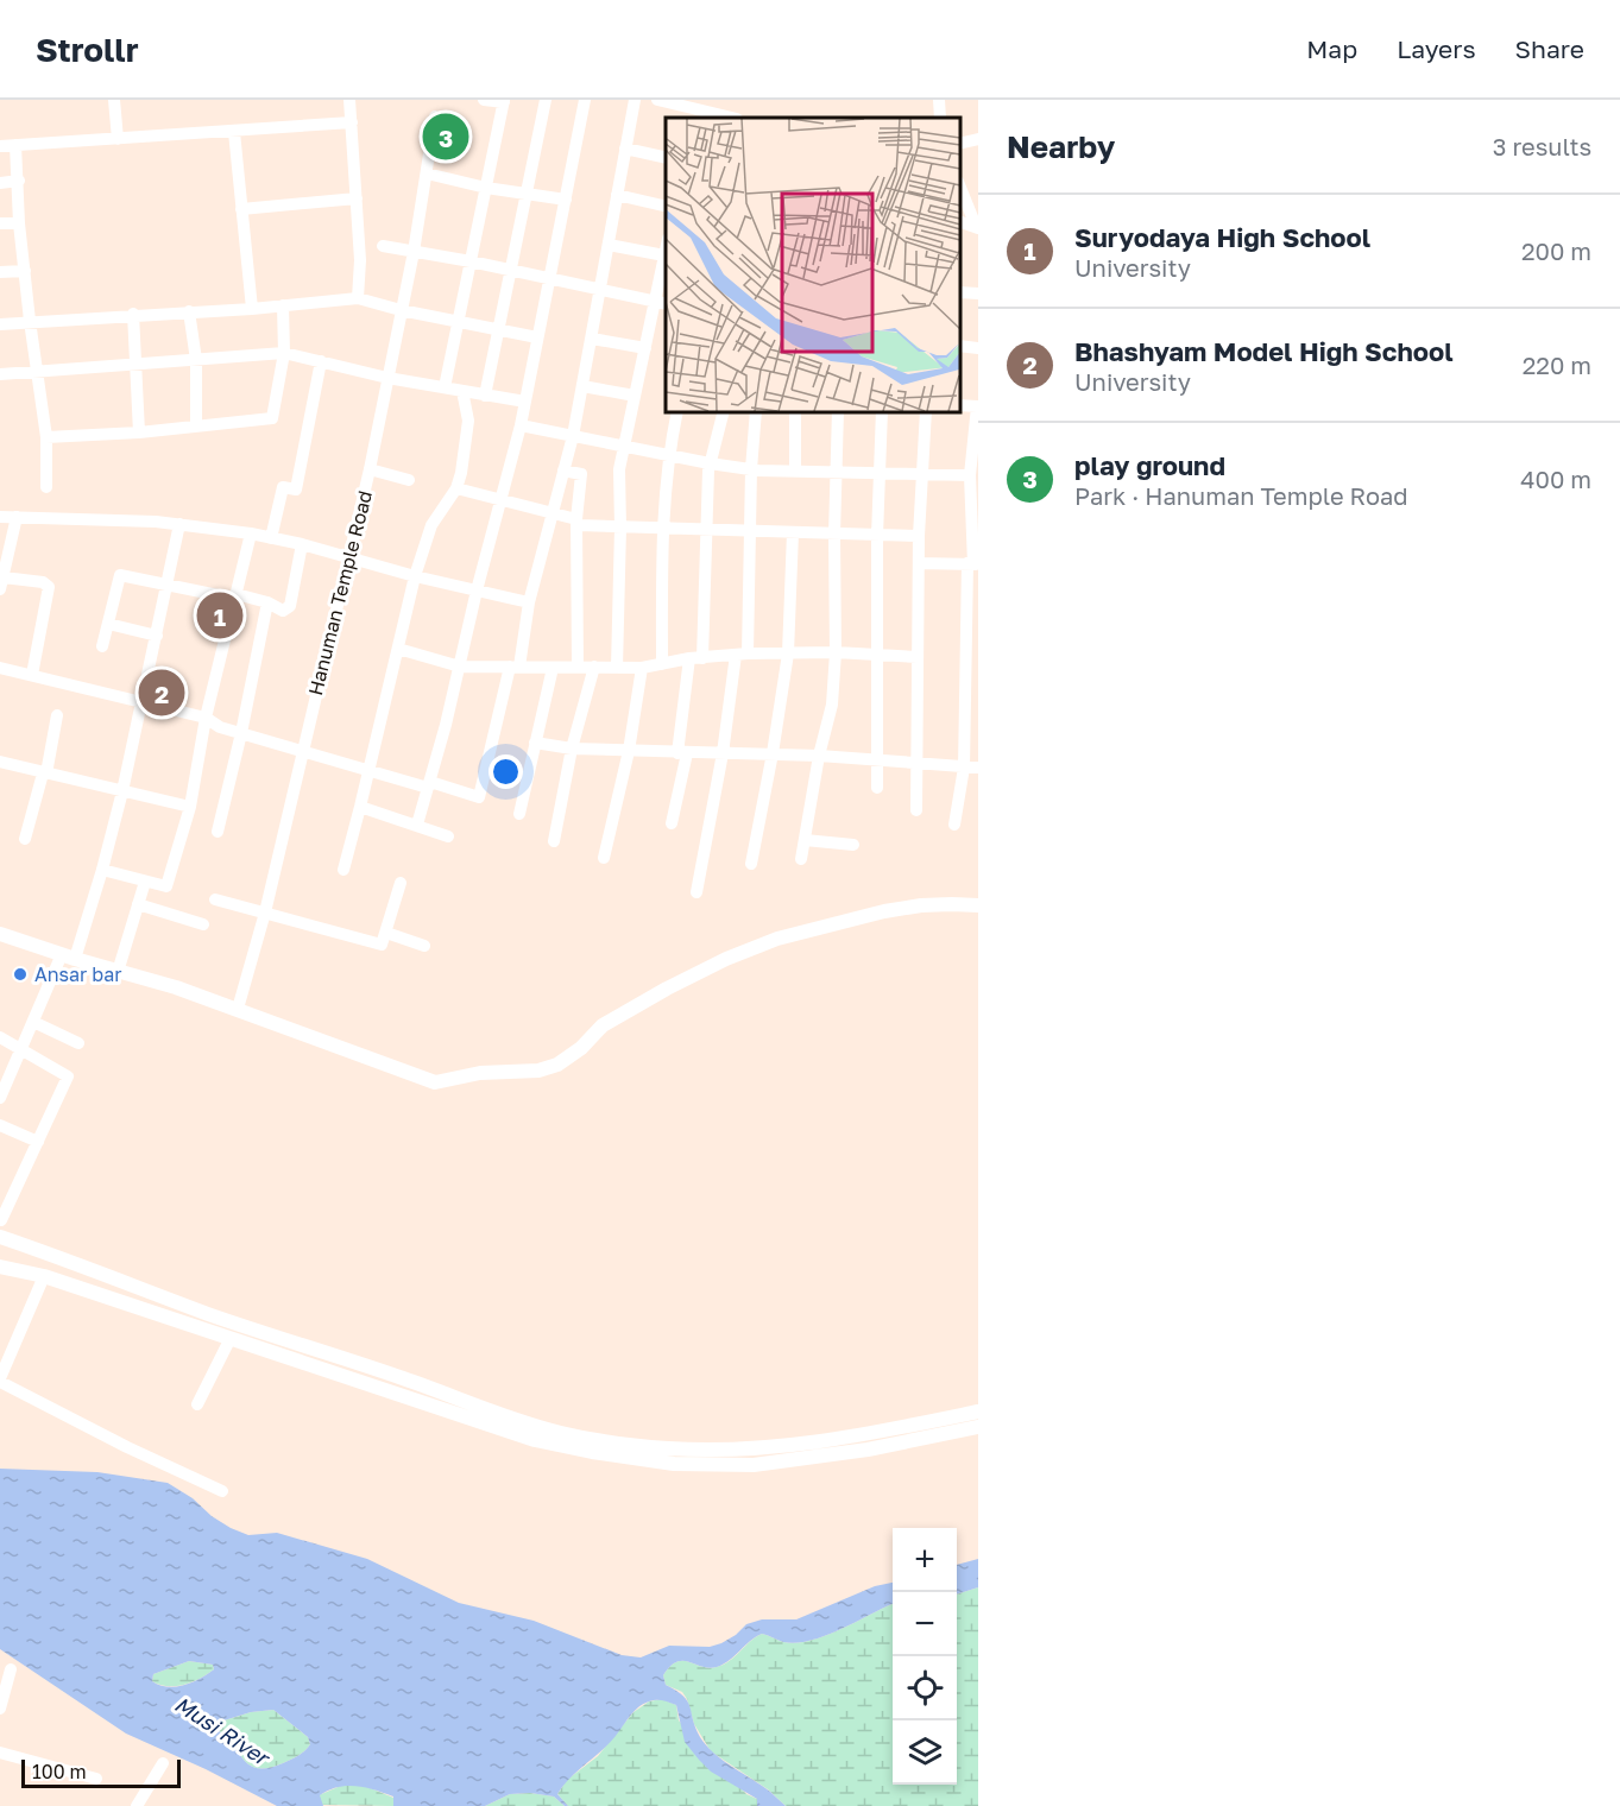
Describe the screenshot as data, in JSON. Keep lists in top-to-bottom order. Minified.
{"streets":{"street":["Hanuman Temple Road"]},"water":["Musi River"],"places":["Ansar bar"],"scale_bar":"100 m","page":{"header":"Strollr","nav":["Map","Layers","Share"],"heading":["Nearby","3 results"],"pins":["3","1","2"],"list":[{"mark":"1","name":"Suryodaya High School","note":"University","value":"200 m"},{"mark":"2","name":"Bhashyam Model High School","note":"University","value":"220 m"},{"mark":"3","name":"play ground","note":"Park · Hanuman Temple Road","value":"400 m"}],"map_buttons":["+","−"],"scale":"100 m"}}
